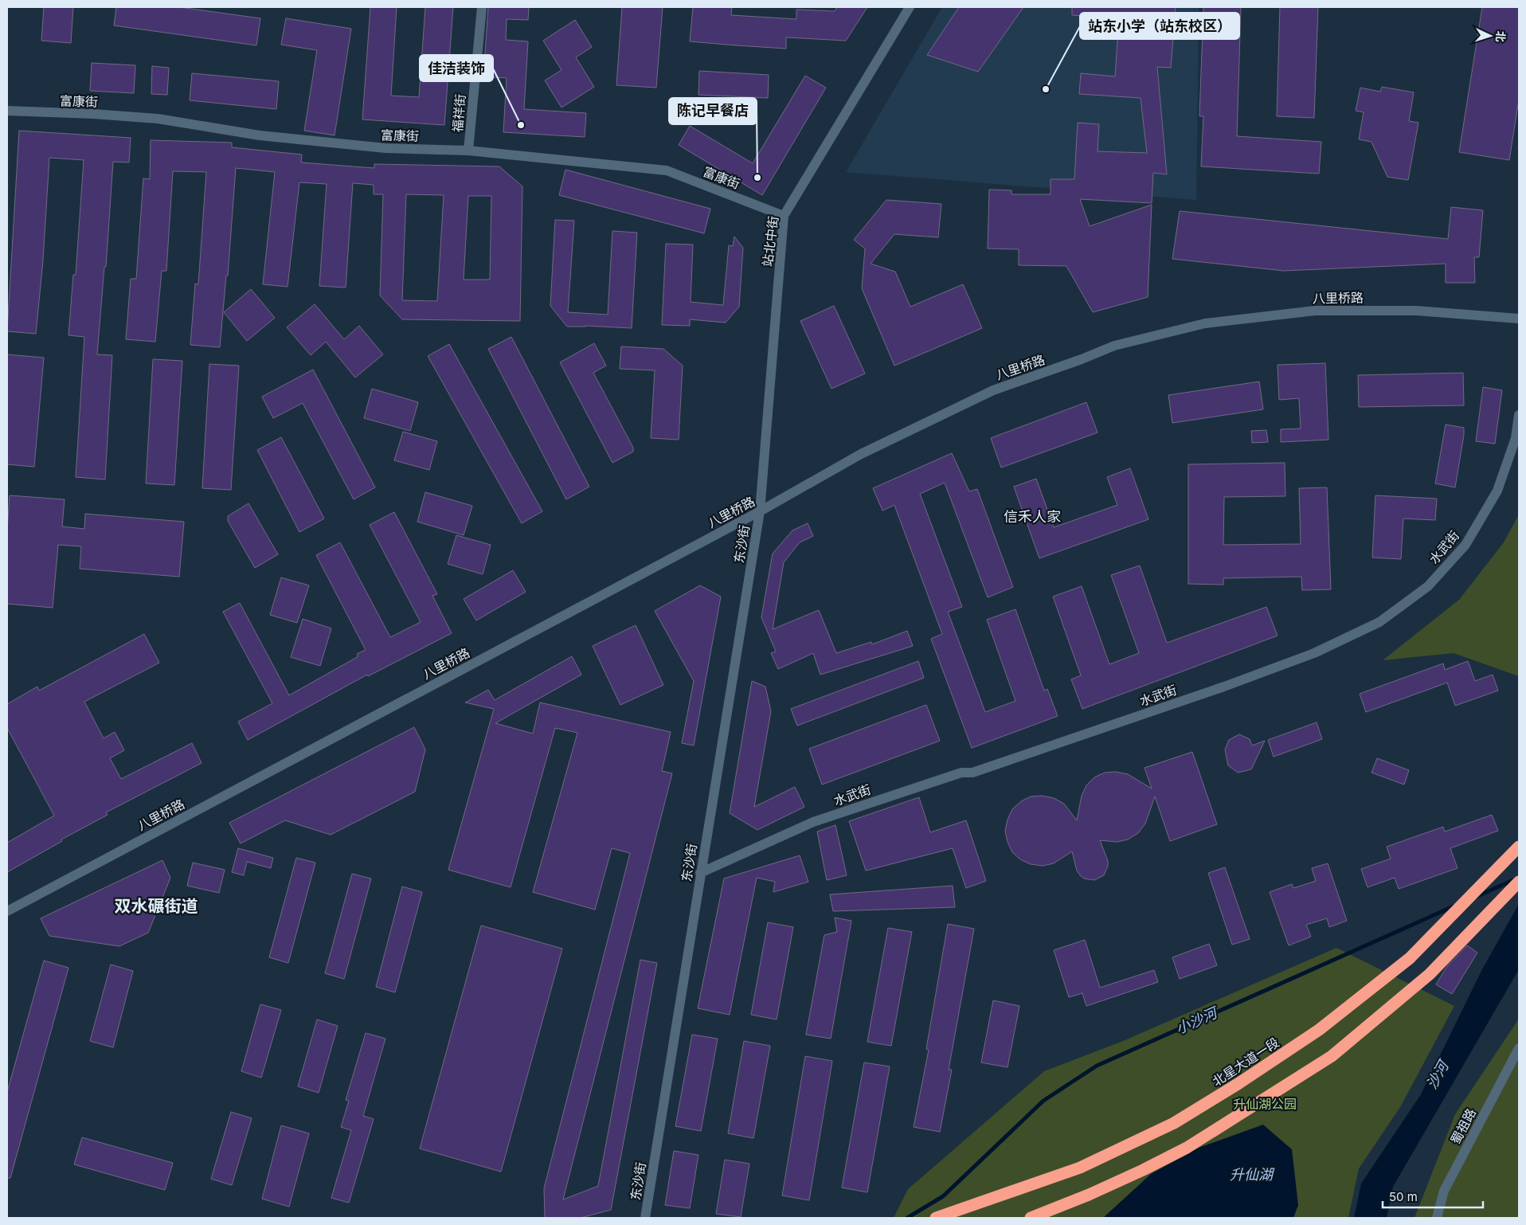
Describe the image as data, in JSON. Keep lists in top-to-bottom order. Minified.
{"streets":{"highway":["北星大道一段"],"street":["富康街","福祥街","站北中街","八里桥路","东沙街","水武街","蜀祖路"]},"crossings":[["富康街","福祥街"],["富康街","站北中街"],["站北中街","八里桥路"],["站北中街","东沙街"],["八里桥路","东沙街"],["东沙街","水武街"]],"districts":["信禾人家","双水碾街道"],"water":["小沙河","沙河","升仙湖"],"parks":["升仙湖公园"],"places":["站东小学（站东校区）","佳洁装饰","陈记早餐店"],"scale_bar":"50 m","north":"right"}
